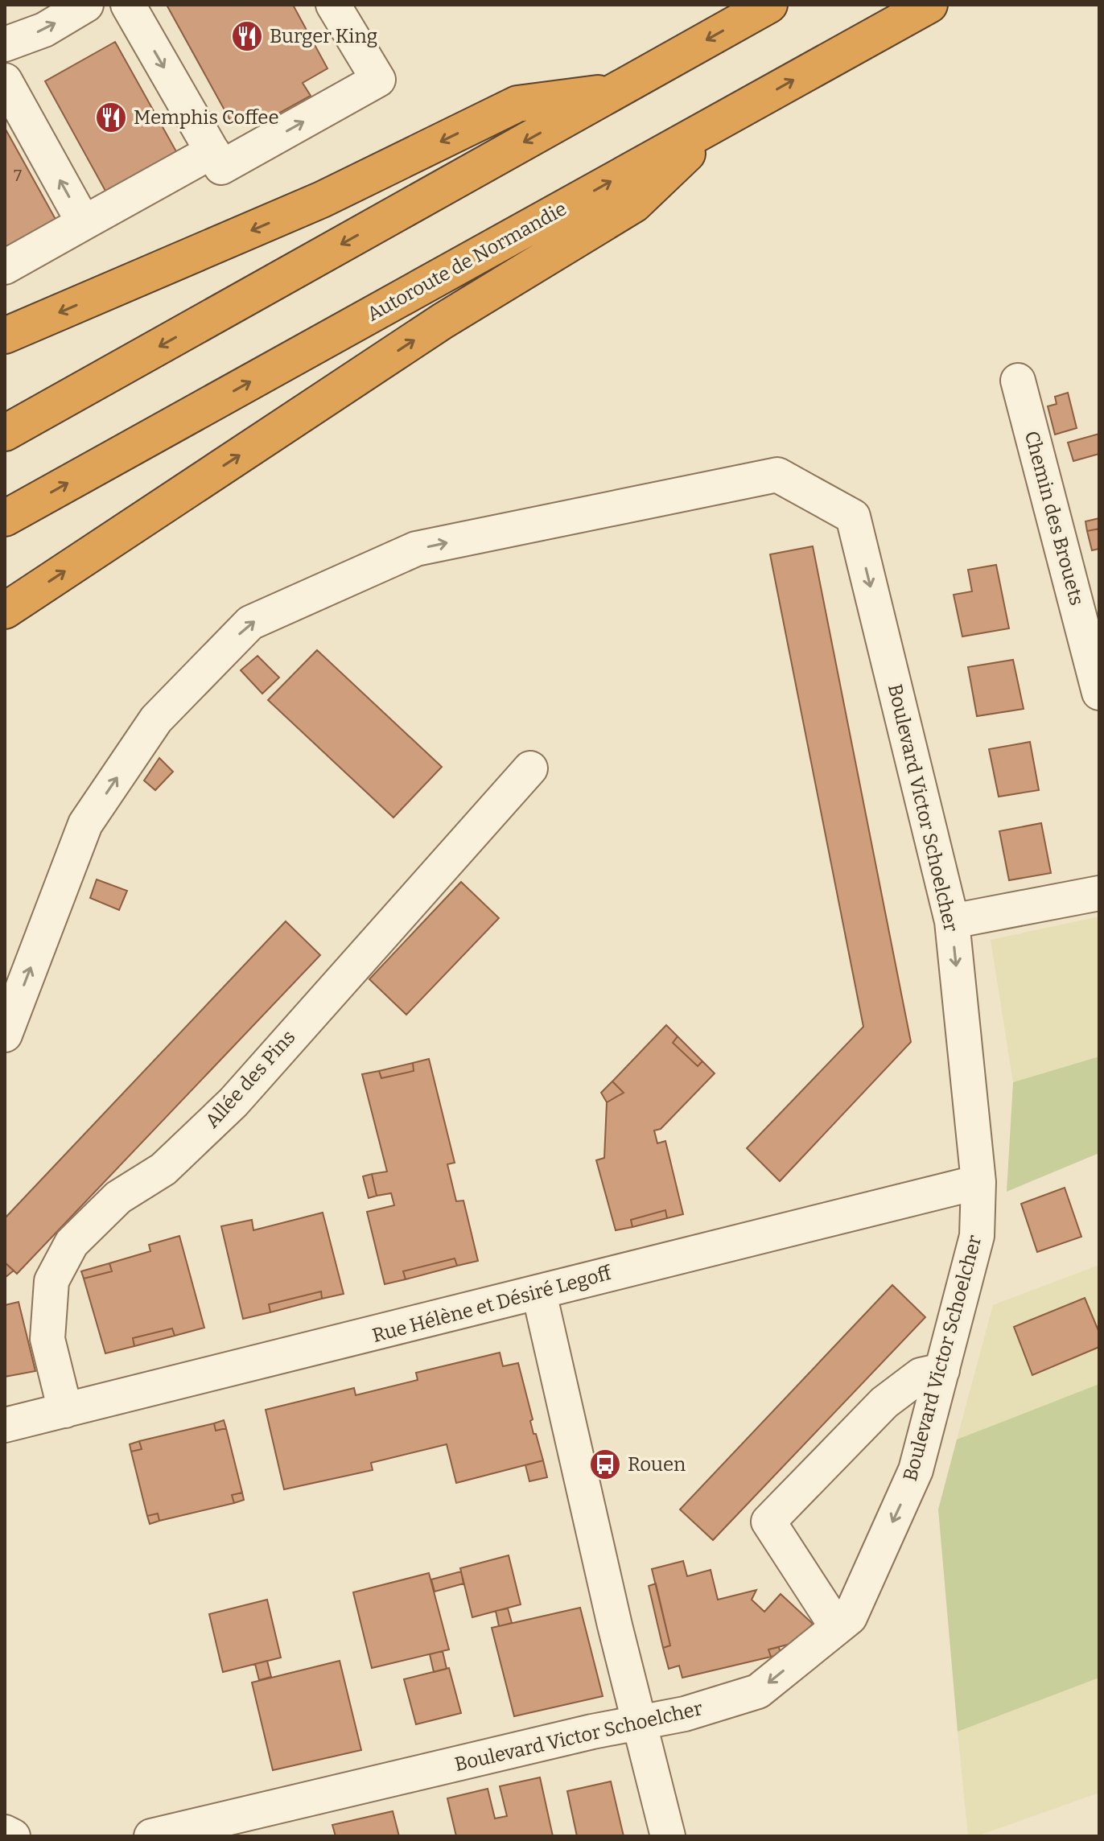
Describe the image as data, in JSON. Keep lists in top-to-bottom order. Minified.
{"streets":{"highway":["Autoroute de Normandie"],"street":["Chemin des Brouets","Boulevard Victor Schoelcher","Allée des Pins","Rue Hélène et Désiré Legoff"]},"crossings":[["Boulevard Victor Schoelcher","Rue Hélène et Désiré Legoff"],["Allée des Pins","Rue Hélène et Désiré Legoff"]],"places":{"restaurant":["Burger King","Memphis Coffee"],"bus stop":["Rouen"]},"house_numbers":["7"]}
